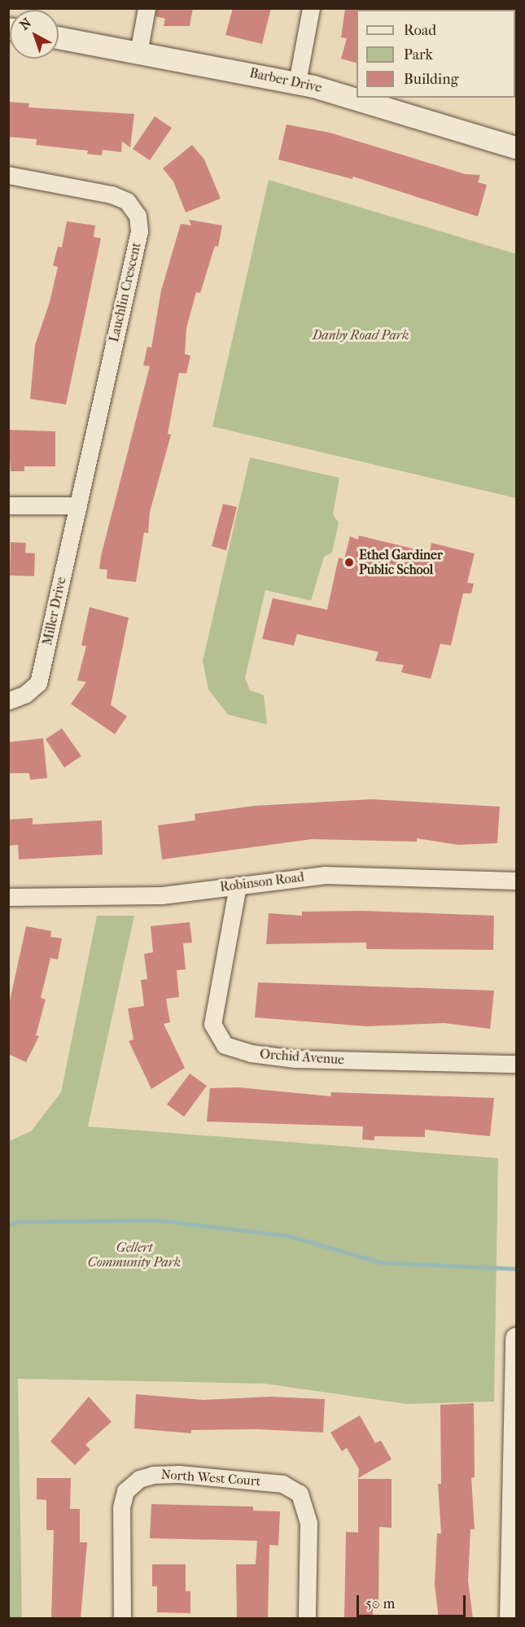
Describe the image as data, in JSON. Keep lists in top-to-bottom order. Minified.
{"streets":{"street":["Barber Drive","Lauchlin Crescent","Miller Drive","Robinson Road","Orchid Avenue","North West Court"]},"crossings":[["Lauchlin Crescent","Miller Drive"],["Robinson Road","Orchid Avenue"]],"parks":["Danby Road Park","Gellert Community Park"],"places":["Ethel Gardiner Public School"],"legend":["Road","Park","Building"],"scale_bar":"50 m","north":"top left"}
